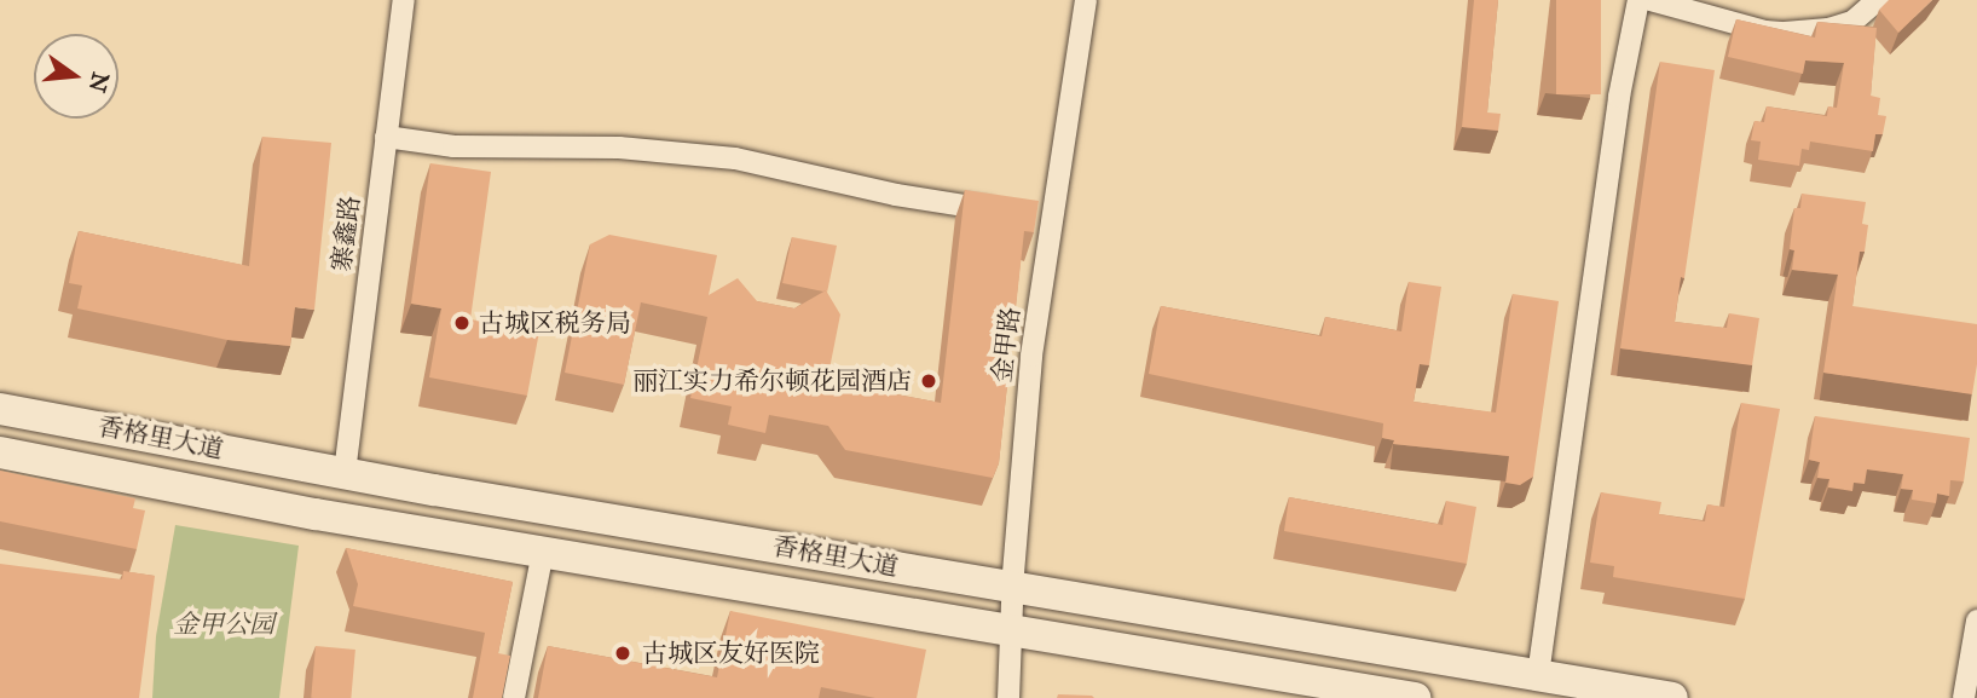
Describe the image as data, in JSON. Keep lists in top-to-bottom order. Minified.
{"streets":{"main road":["香格里大道"],"street":["寨鑫路","金甲路"]},"crossings":[["寨鑫路","香格里大道"],["金甲路","香格里大道"]],"parks":["金甲公园"],"places":["古城区税务局","丽江实力希尔顿花园酒店","古城区友好医院"],"north":"right"}
